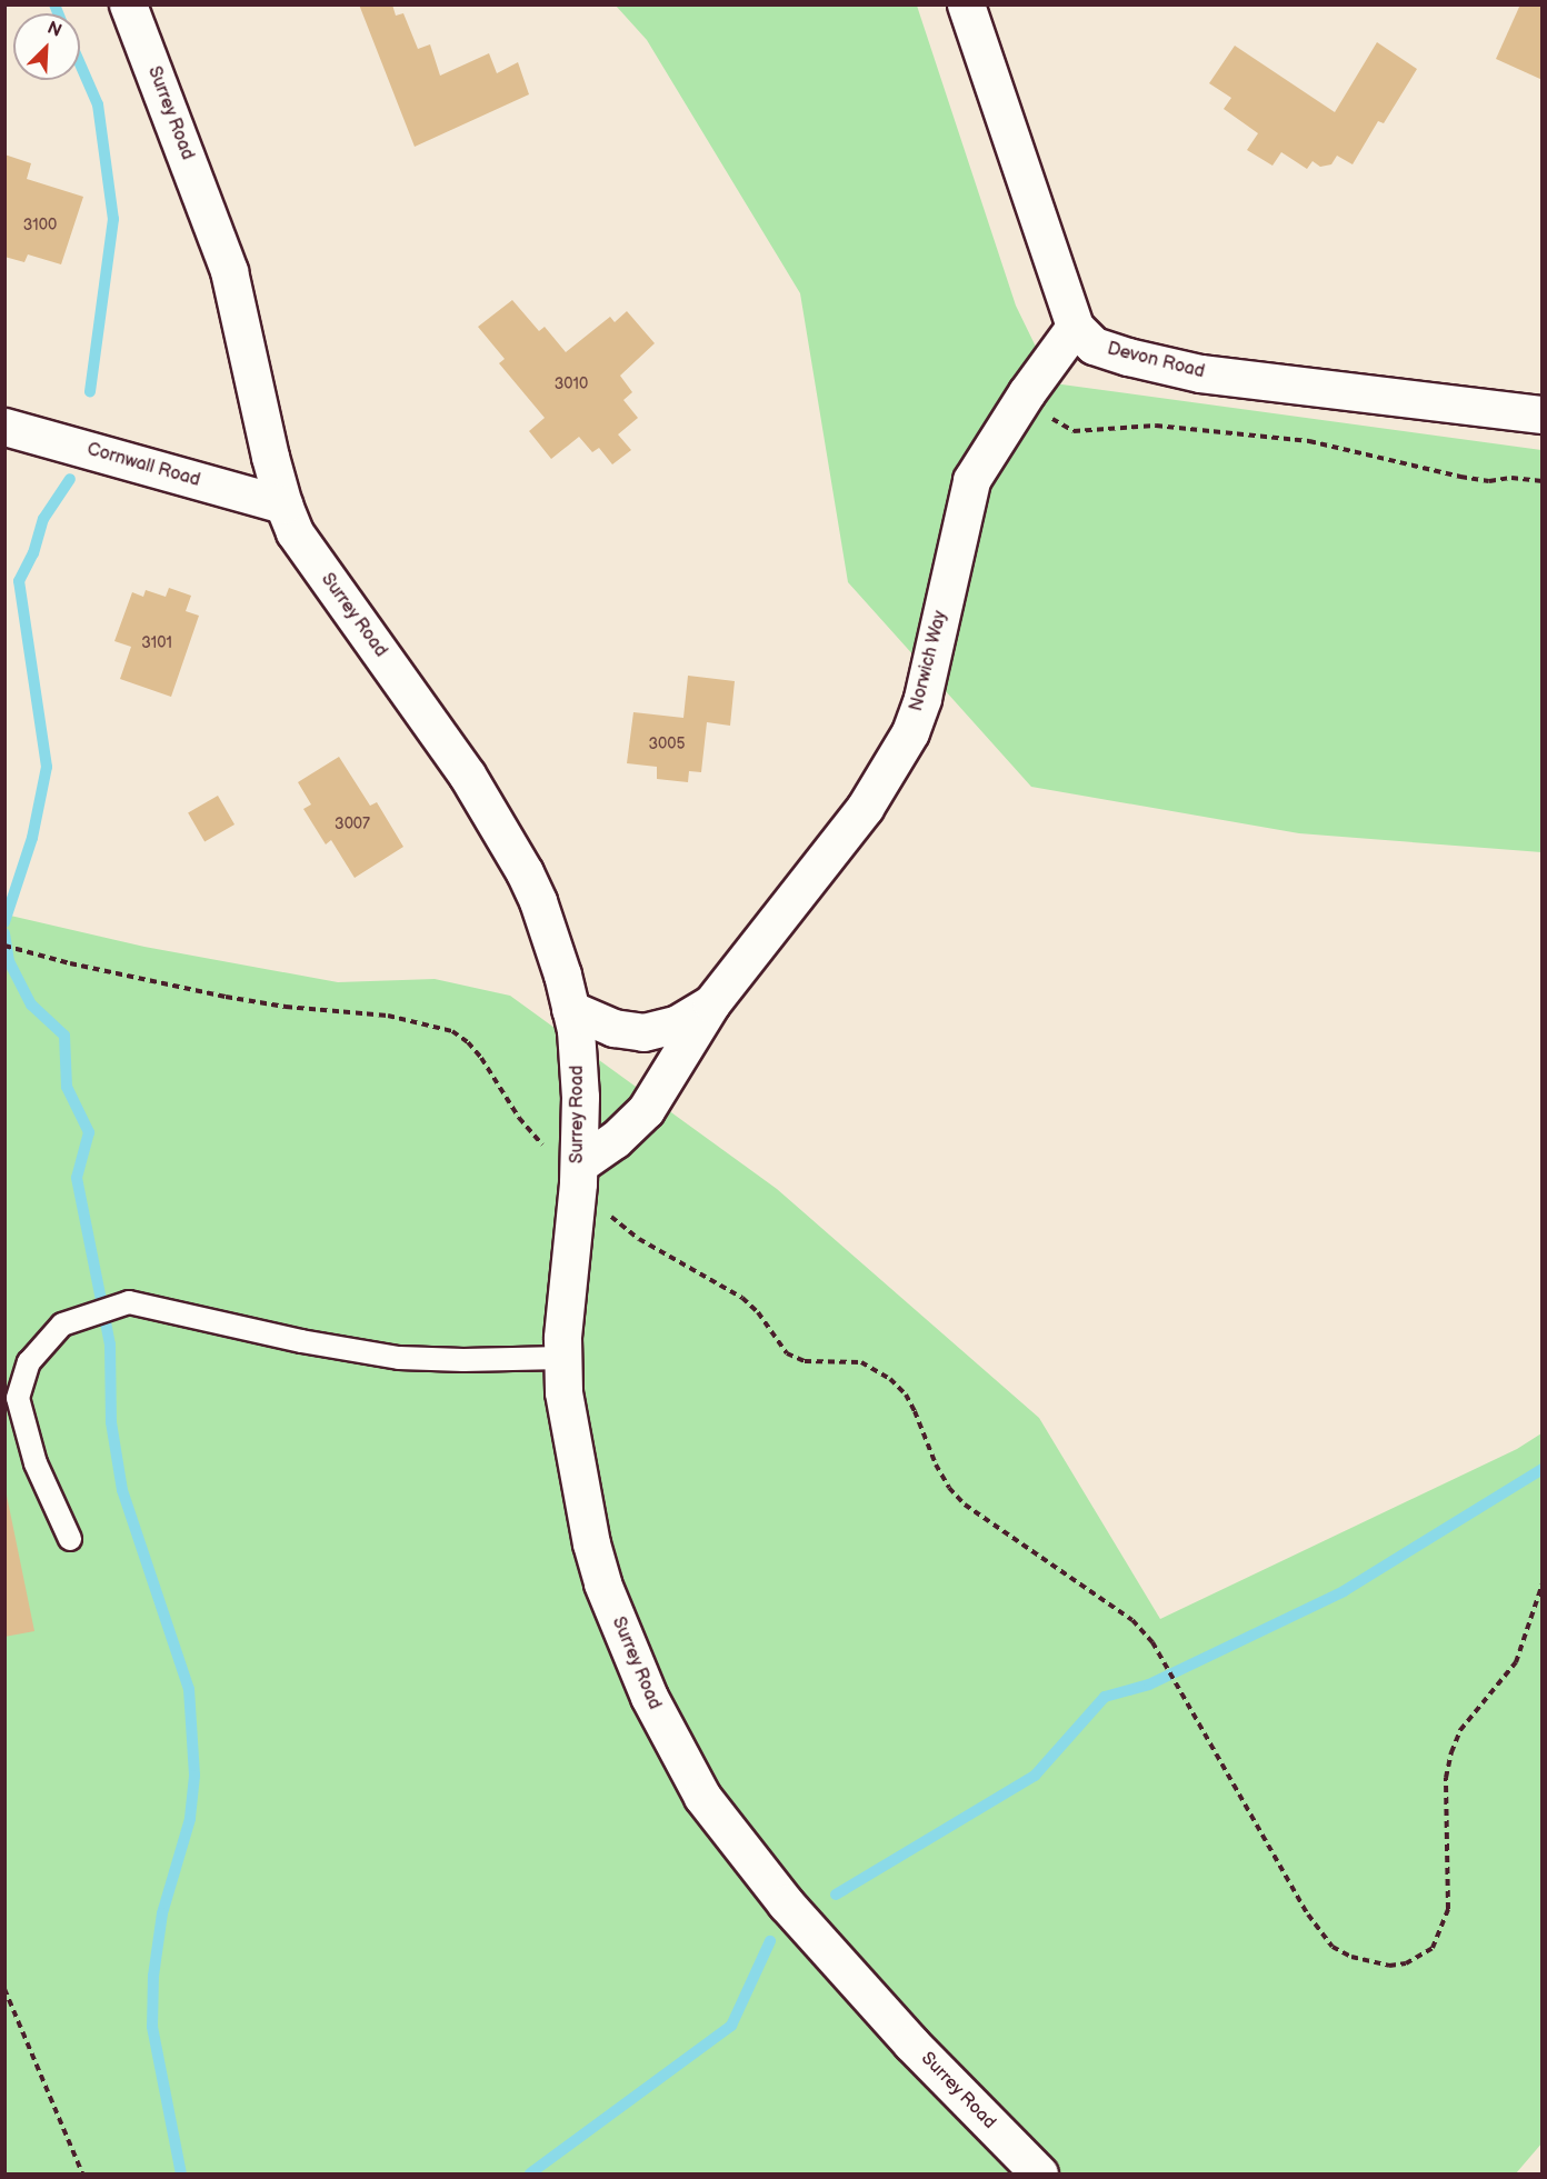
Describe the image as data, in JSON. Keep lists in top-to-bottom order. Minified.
{"streets":{"street":["Surrey Road","Devon Road","Cornwall Road","Norwich Way"]},"crossings":[["Surrey Road","Cornwall Road"],["Surrey Road","Norwich Way"],["Devon Road","Norwich Way"]],"house_numbers":["3100","3010","3101","3005","3007"],"north":"top right"}
